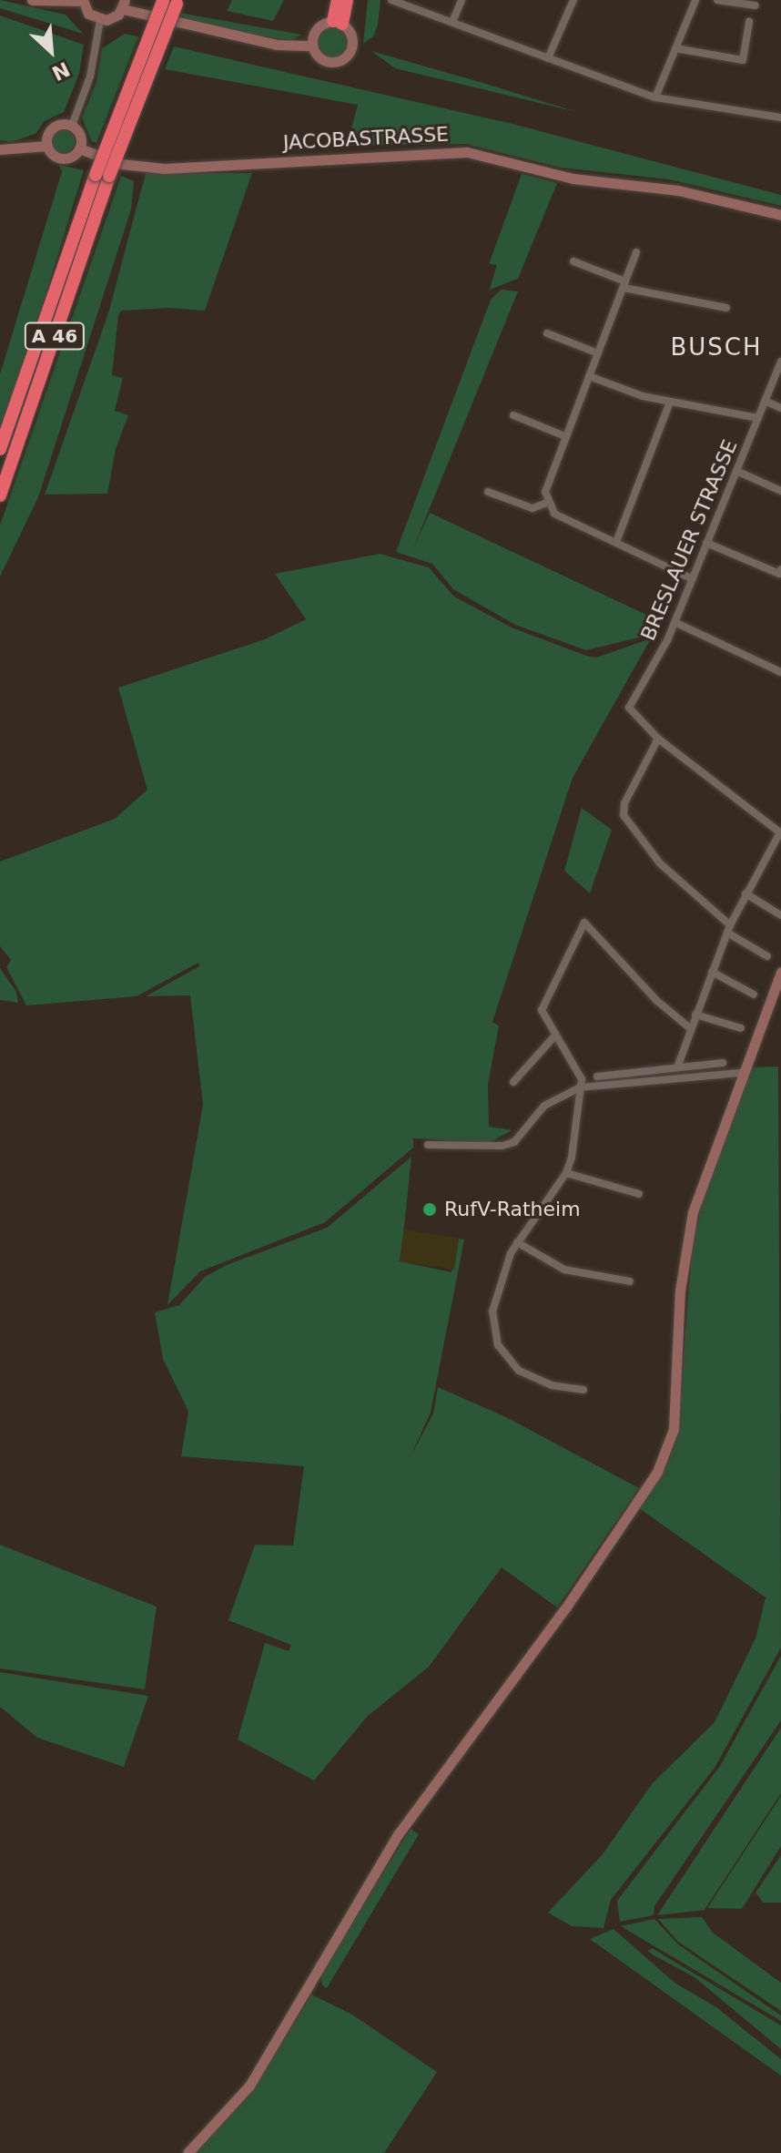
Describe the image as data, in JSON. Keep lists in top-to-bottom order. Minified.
{"streets":{"highway":["A 46"],"main road":["JACOBASTRASSE"],"street":["BRESLAUER STRASSE"]},"districts":["BUSCH"],"places":["RufV-Ratheim"],"north":"bottom right"}
